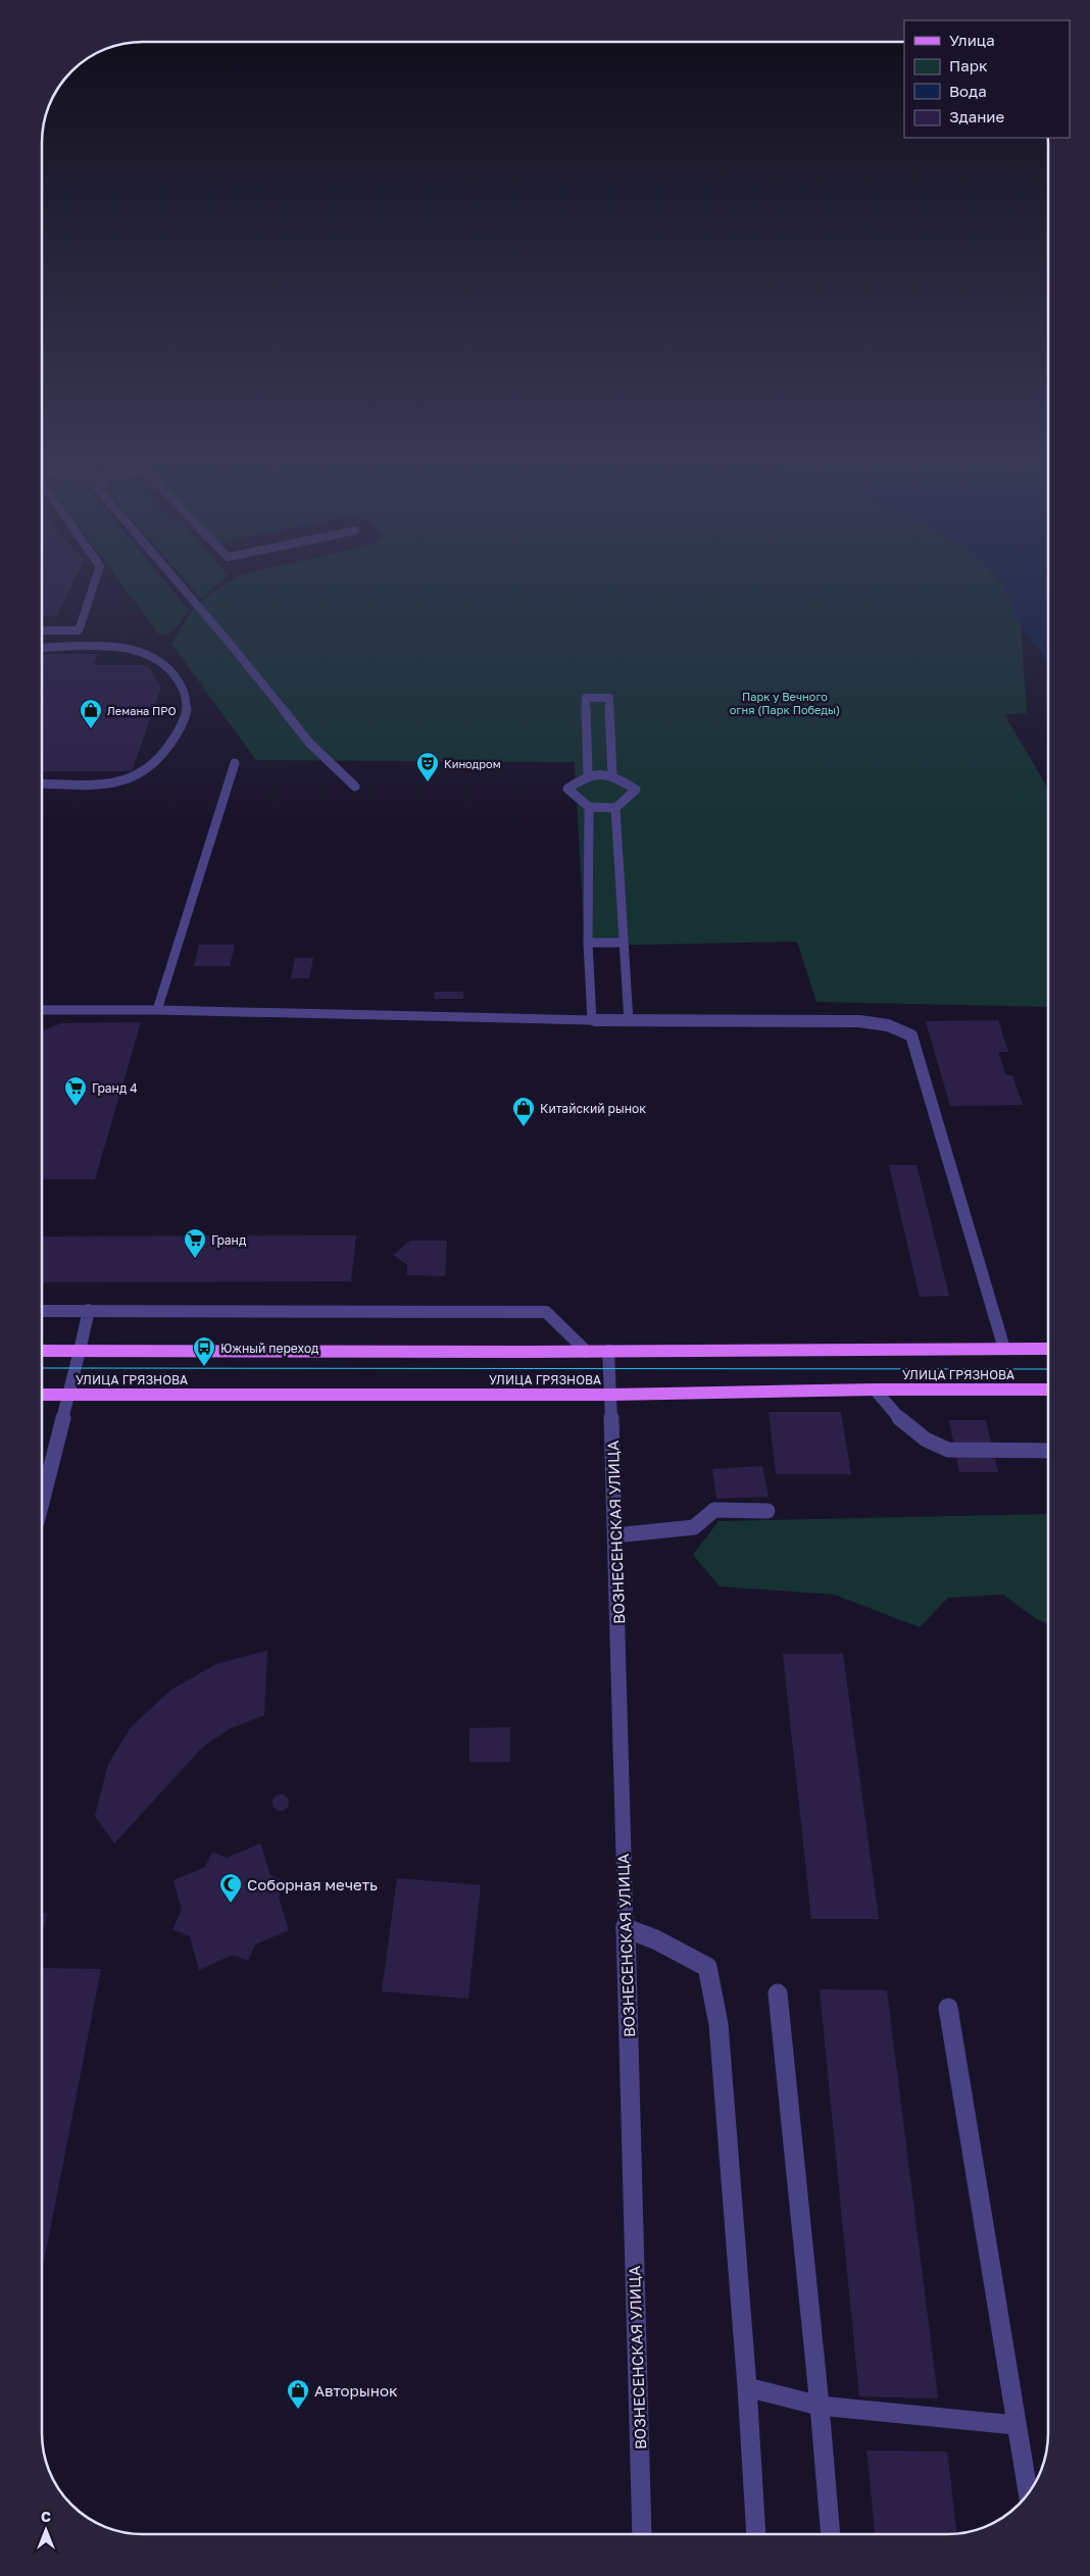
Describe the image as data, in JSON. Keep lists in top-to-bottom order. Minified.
{"streets":{"main road":["УЛИЦА ГРЯЗНОВА"],"street":["ВОЗНЕСЕНСКАЯ УЛИЦА"]},"crossings":[["УЛИЦА ГРЯЗНОВА","ВОЗНЕСЕНСКАЯ УЛИЦА"]],"parks":["Парк у Вечного огня (Парк Победы)"],"places":{"shop":["Лемана ПРО","Китайский рынок","Авторынок"],"theatre":["Кинодром"],"supermarket":["Гранд 4","Гранд"],"bus stop":["Южный переход"],"mosque":["Соборная мечеть"]},"legend":["Улица","Парк","Вода","Здание"],"north":"top"}
